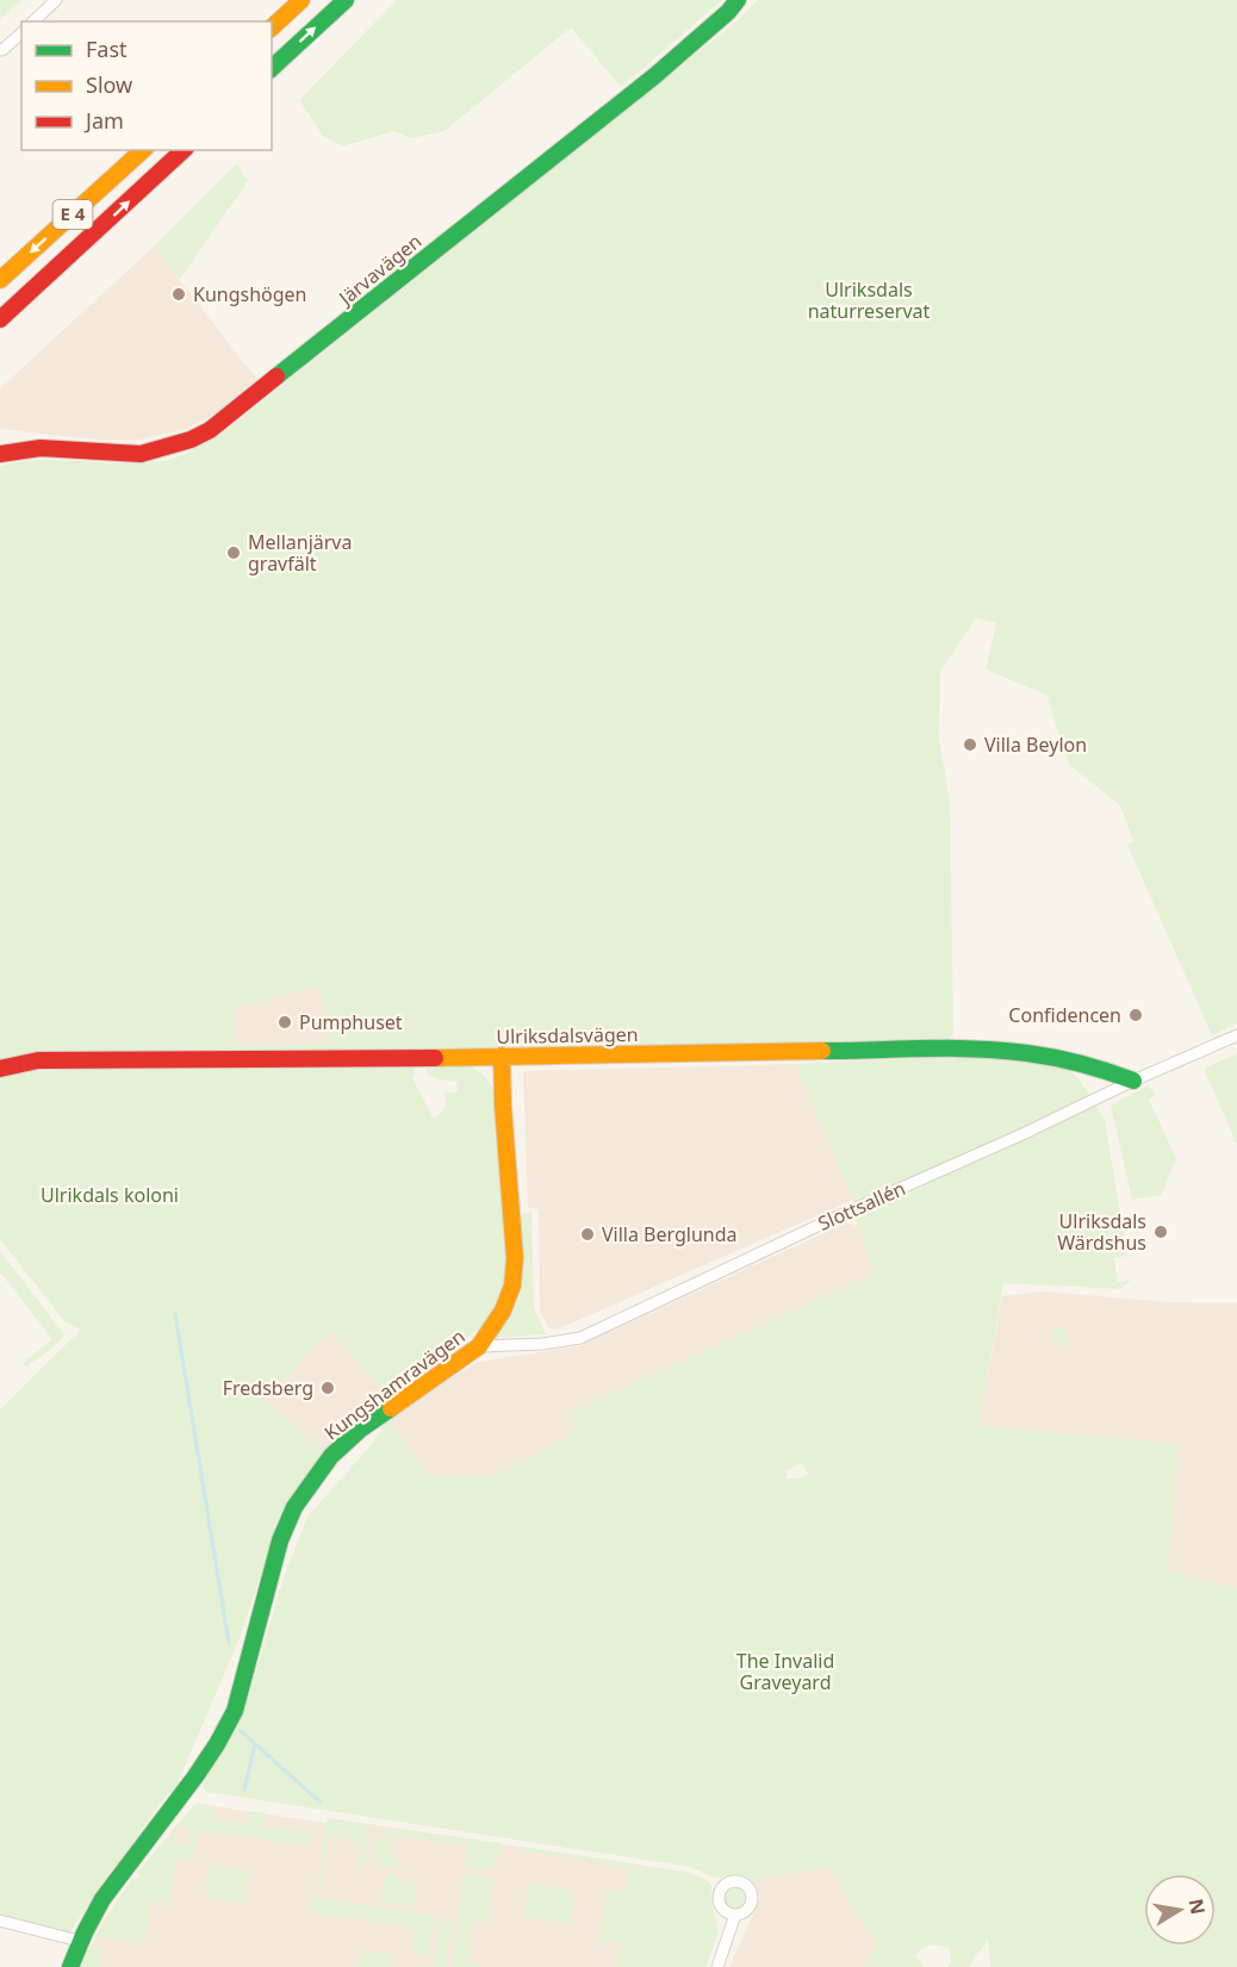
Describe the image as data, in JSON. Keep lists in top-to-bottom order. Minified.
{"streets":{"main road":["E 4","Järvavägen","Ulriksdalsvägen","Kungshamravägen"],"street":["Slottsallén"]},"crossings":[["Ulriksdalsvägen","Slottsallén"],["Ulriksdalsvägen","Kungshamravägen"],["Slottsallén","Kungshamravägen"]],"parks":["Ulriksdals naturreservat","Ulrikdals koloni","The Invalid Graveyard"],"places":["Kungshögen","Mellanjärva gravfält","Villa Beylon","Confidencen","Pumphuset","Ulriksdals Wärdshus","Villa Berglunda","Fredsberg"],"legend":["Fast","Slow","Jam"],"north":"right"}
